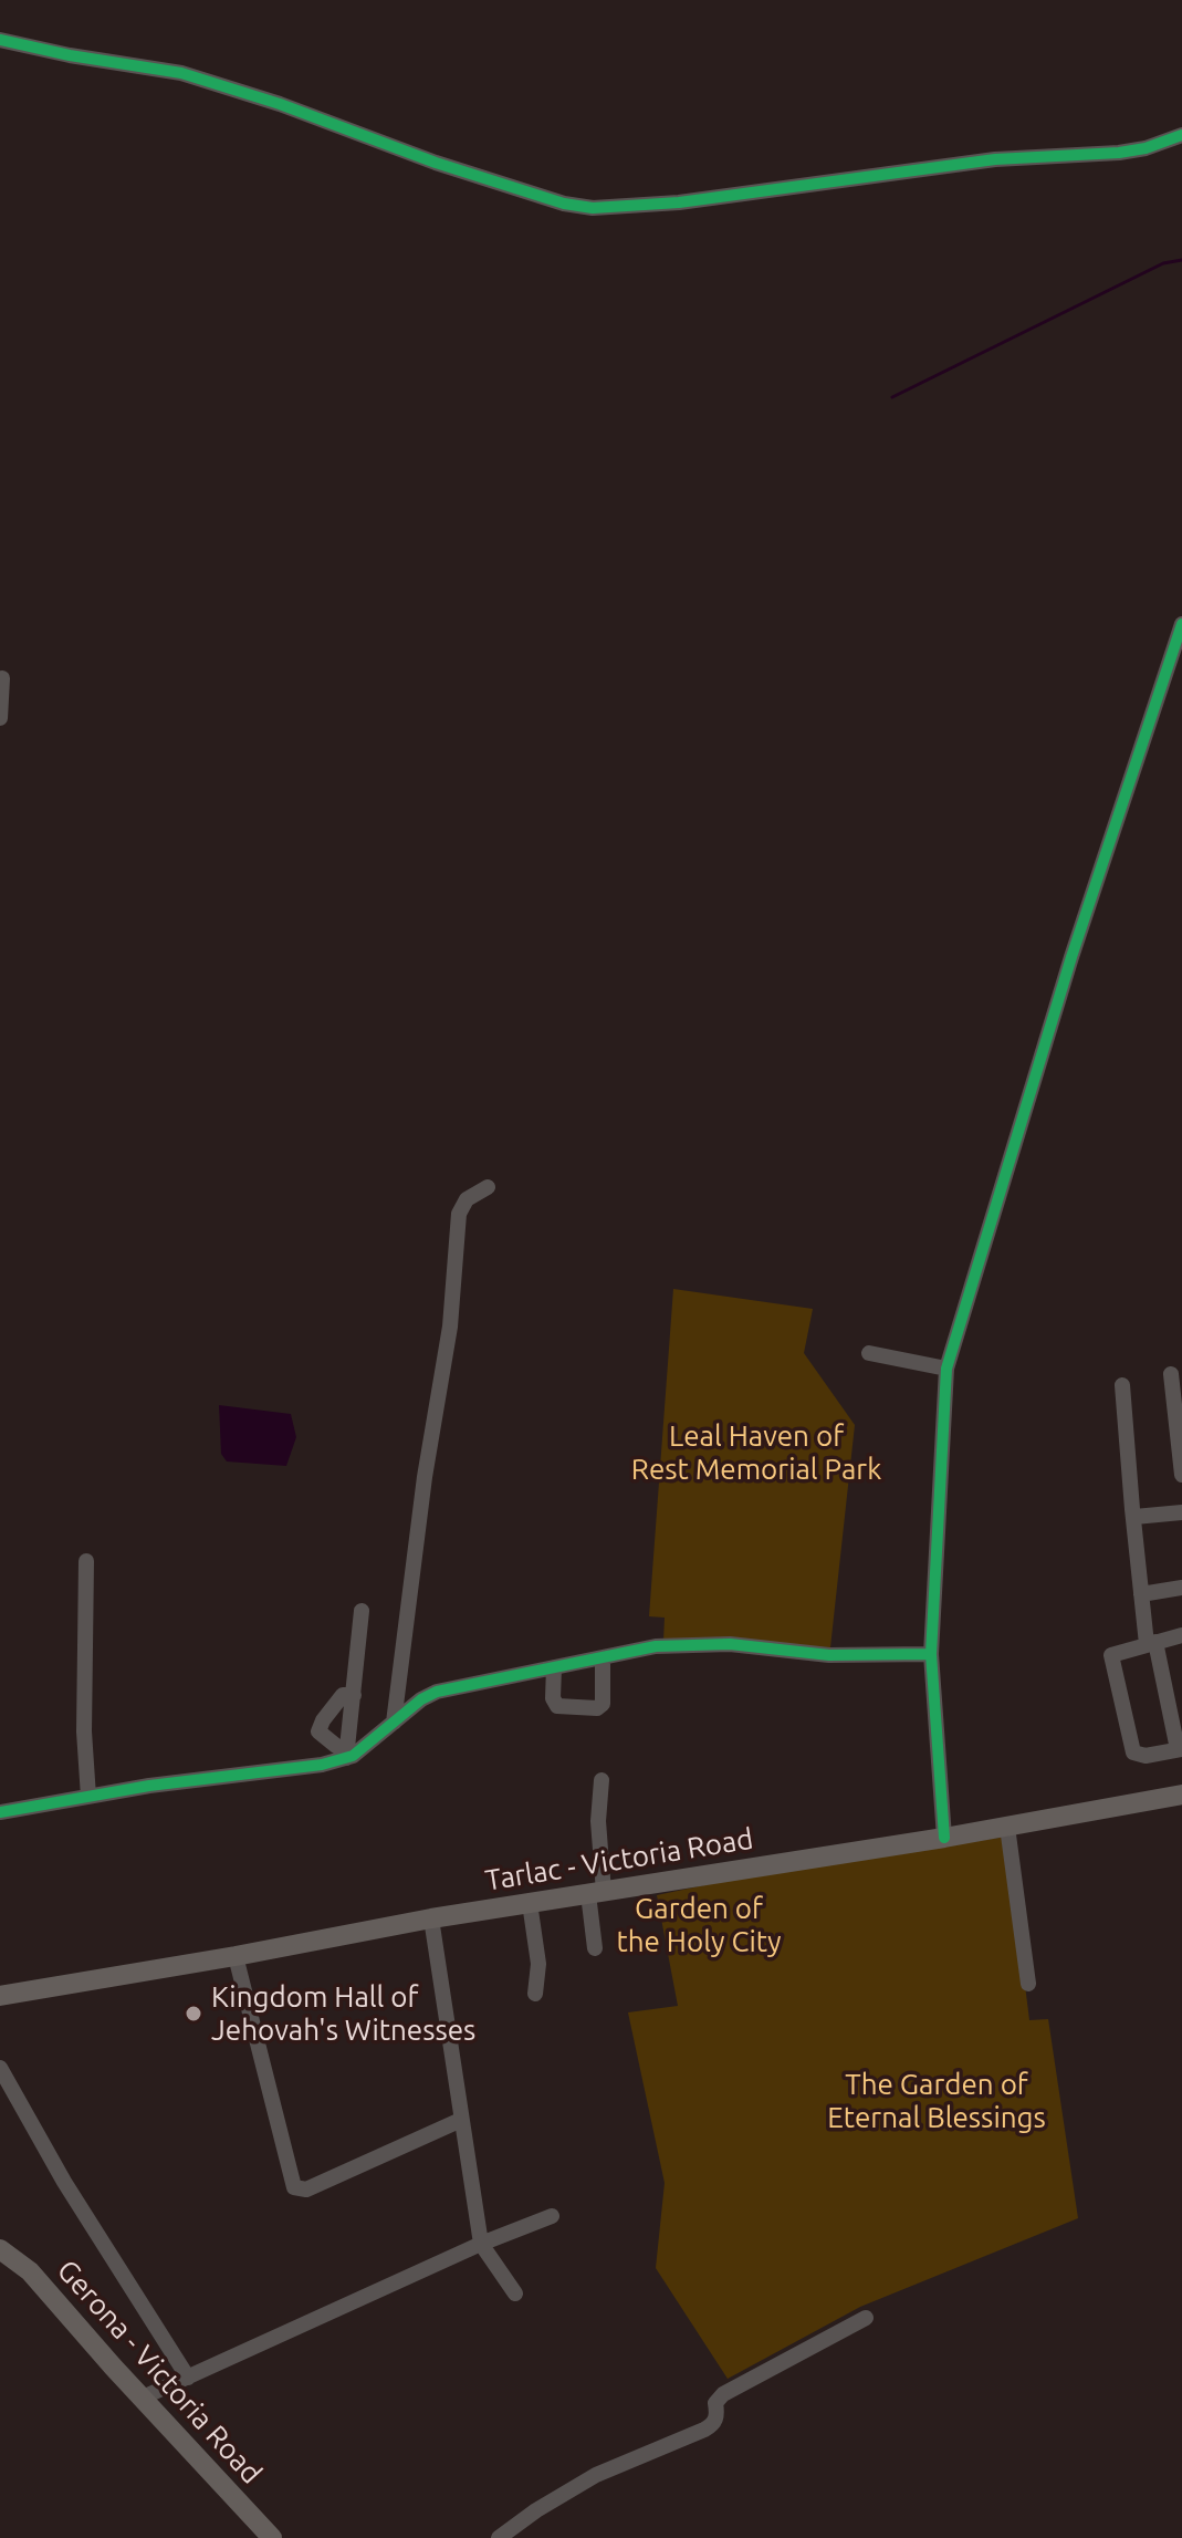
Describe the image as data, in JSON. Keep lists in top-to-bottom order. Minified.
{"streets":{"main road":["Tarlac - Victoria Road","Gerona - Victoria Road"]},"parks":["Leal Haven of Rest Memorial Park","Garden of the Holy City","The Garden of Eternal Blessings"],"places":["Kingdom Hall of Jehovah's Witnesses"]}
